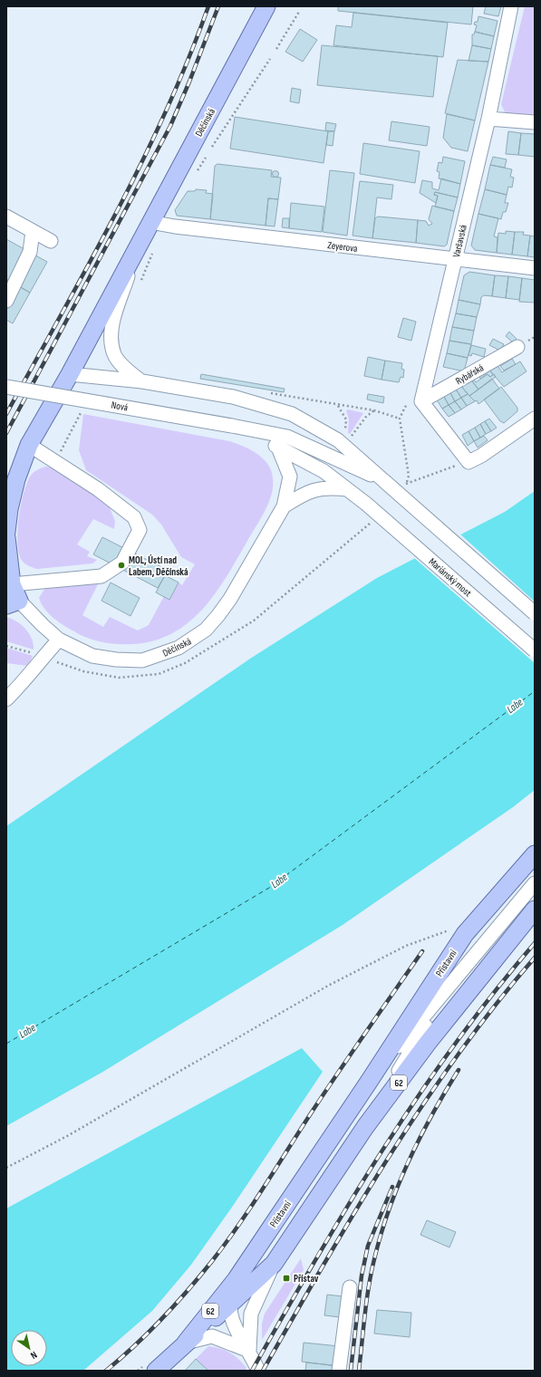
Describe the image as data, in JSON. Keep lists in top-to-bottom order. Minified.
{"streets":{"main road":["Děčínská","Přístavní","62"],"street":["Varšavská","Zeyerova","Rybářská","Nová","Mariánský most"]},"crossings":[["Děčínská","Zeyerova"],["Děčínská","Nová"],["Varšavská","Zeyerova"],["Varšavská","Rybářská"],["Nová","Mariánský most"]],"water":["Labe"],"places":{"other":["MOL, Ústí nad Labem, Děčínská"],"transit":["Přístav"]},"north":"bottom right"}
